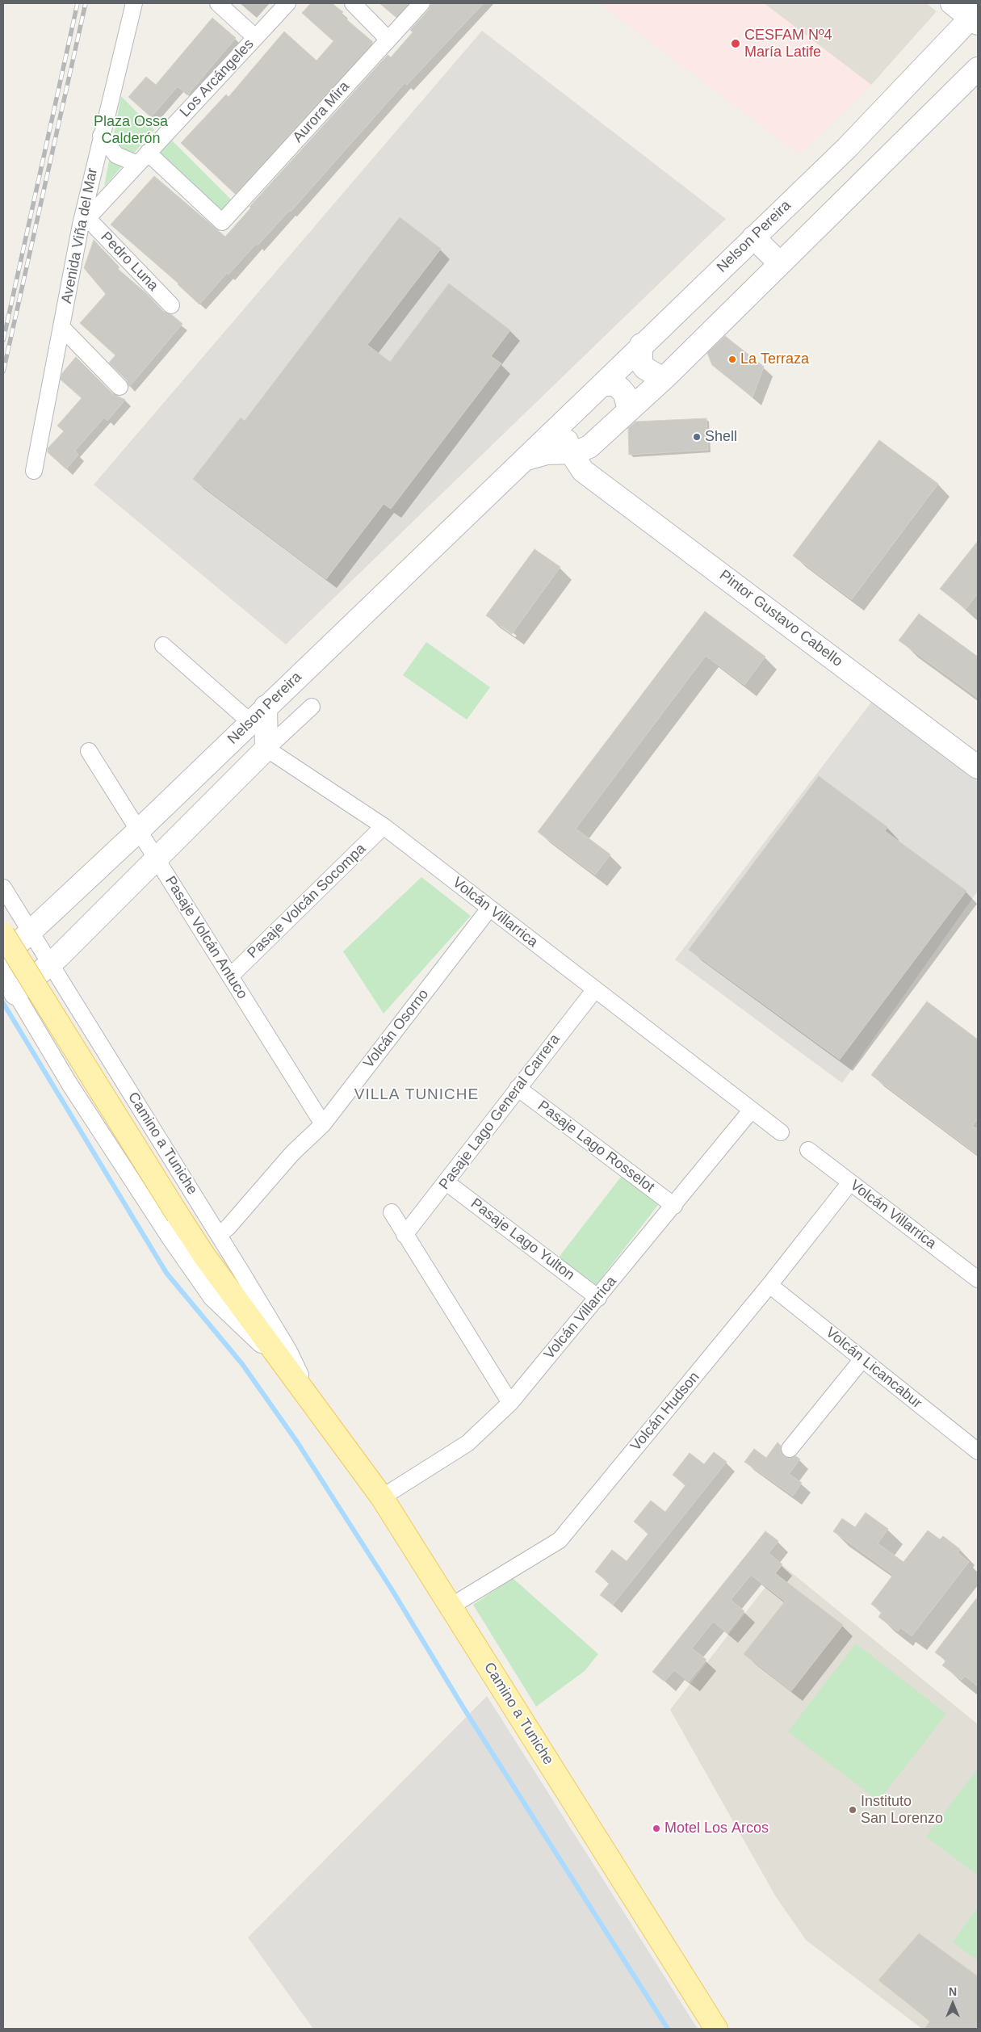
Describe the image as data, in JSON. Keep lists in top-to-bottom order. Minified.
{"streets":{"main road":["Camino a Tuniche"],"street":["Los Arcángeles","Aurora Mira","Avenida Viña del Mar","Nelson Pereira","Pedro Luna","Pintor Gustavo Cabello","Pasaje Volcán Socompa","Volcán Villarrica","Pasaje Volcán Antuco","Volcán Osorno","Pasaje Lago General Carrera","Pasaje Lago Rosselot","Pasaje Lago Yulton","Volcán Licancabur","Volcán Hudson"]},"crossings":[["Los Arcángeles","Aurora Mira"],["Los Arcángeles","Avenida Viña del Mar"],["Los Arcángeles","Pedro Luna"],["Avenida Viña del Mar","Pedro Luna"],["Nelson Pereira","Pintor Gustavo Cabello"],["Nelson Pereira","Pasaje Volcán Antuco"],["Nelson Pereira","Camino a Tuniche"],["Pasaje Volcán Socompa","Volcán Villarrica"],["Pasaje Volcán Socompa","Pasaje Volcán Antuco"],["Volcán Villarrica","Volcán Osorno"],["Volcán Villarrica","Pasaje Lago General Carrera"],["Volcán Villarrica","Camino a Tuniche"],["Volcán Villarrica","Pasaje Lago Rosselot"],["Volcán Villarrica","Pasaje Lago Yulton"],["Volcán Villarrica","Volcán Hudson"],["Pasaje Volcán Antuco","Volcán Osorno"],["Volcán Osorno","Camino a Tuniche"],["Pasaje Lago General Carrera","Pasaje Lago Rosselot"],["Pasaje Lago General Carrera","Pasaje Lago Yulton"],["Camino a Tuniche","Volcán Hudson"],["Volcán Licancabur","Volcán Hudson"]],"districts":["VILLA TUNICHE"],"parks":["Plaza Ossa Calderón"],"places":["CESFAM Nº4 María Latife","La Terraza","Shell","Instituto San Lorenzo","Motel Los Arcos"],"north":"top"}
